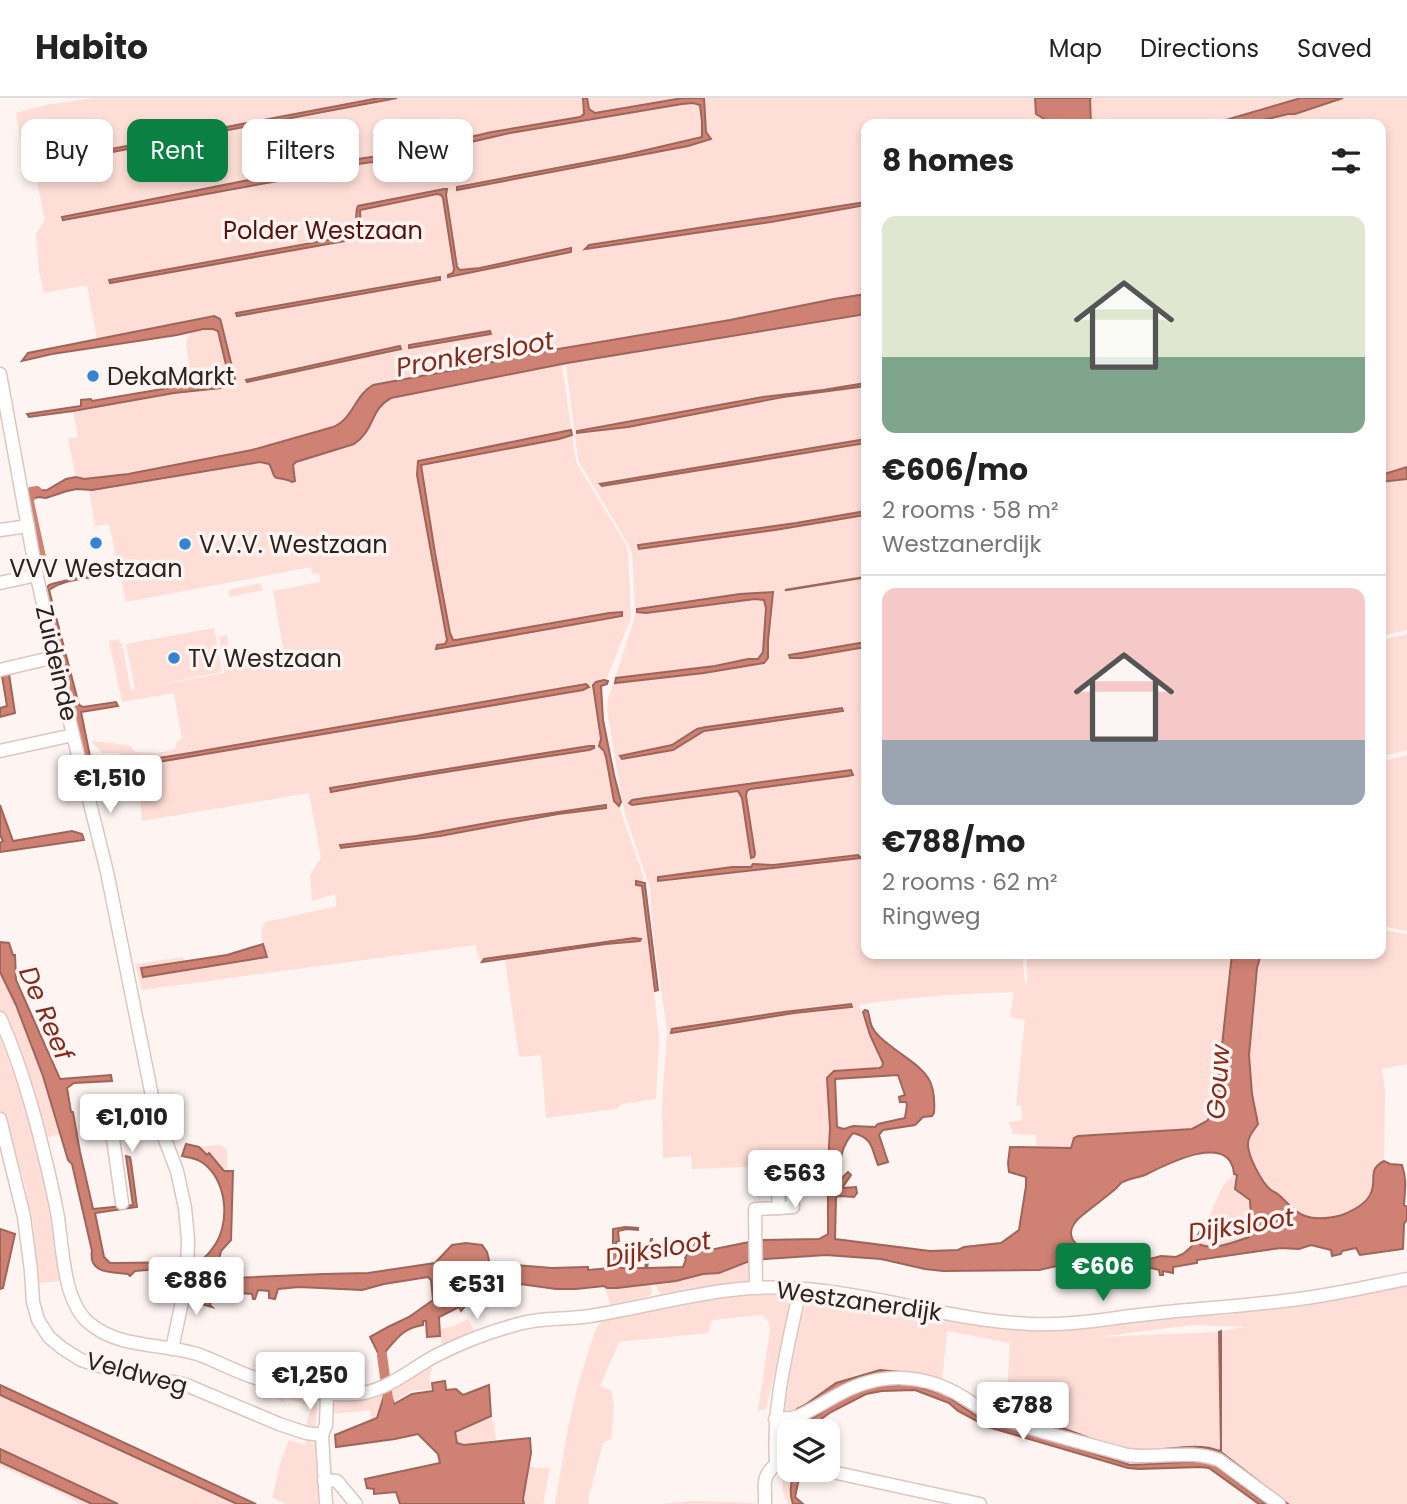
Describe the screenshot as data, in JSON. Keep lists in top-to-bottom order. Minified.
{"streets":{"street":["Zuideinde","Westzanerdijk","Veldweg"]},"crossings":[["Zuideinde","Westzanerdijk"]],"water":["Pronkersloot","De Reef","Gouw","Dijksloot"],"parks":["Polder Westzaan"],"places":["DekaMarkt","VVV Westzaan","V.V.V. Westzaan","TV Westzaan"],"page":{"header":"Habito","nav":["Map","Directions","Saved"],"chip":["Buy","Rent","Filters","New"],"heading":"8 homes","list":[{"name":"€606/mo","note":"2 rooms · 58 m² · Westzanerdijk"},{"name":"€788/mo","note":"2 rooms · 62 m² · Ringweg"}],"price":["€1,510","€1,010","€563","€606","€886","€531","€1,250","€788"]}}
